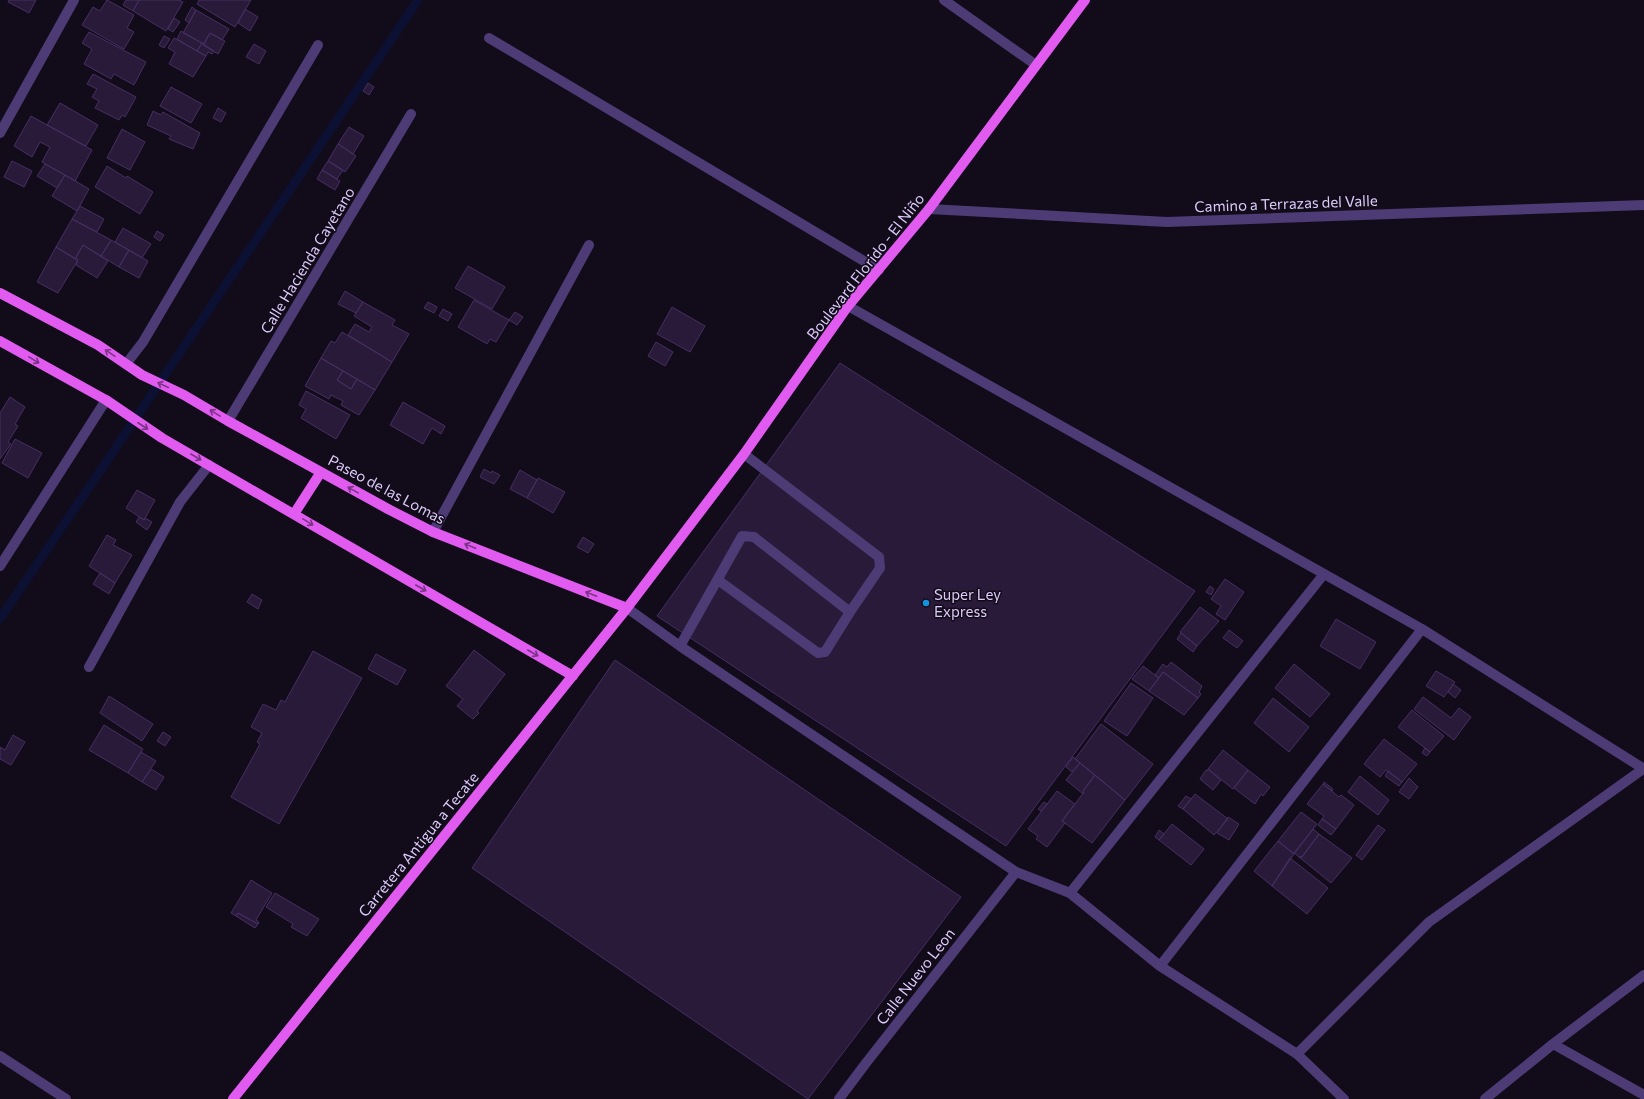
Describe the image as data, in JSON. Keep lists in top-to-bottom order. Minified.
{"streets":{"main road":["Boulevard Florido - El Niño","Paseo de las Lomas","Carretera Antigua a Tecate"],"street":["Camino a Terrazas del Valle","Calle Hacienda Cayetano","Calle Nuevo Leon"]},"crossings":[["Camino a Terrazas del Valle","Boulevard Florido - El Niño"],["Calle Hacienda Cayetano","Paseo de las Lomas"],["Boulevard Florido - El Niño","Paseo de las Lomas"],["Boulevard Florido - El Niño","Carretera Antigua a Tecate"],["Paseo de las Lomas","Carretera Antigua a Tecate"]],"places":["Super Ley Express"]}
